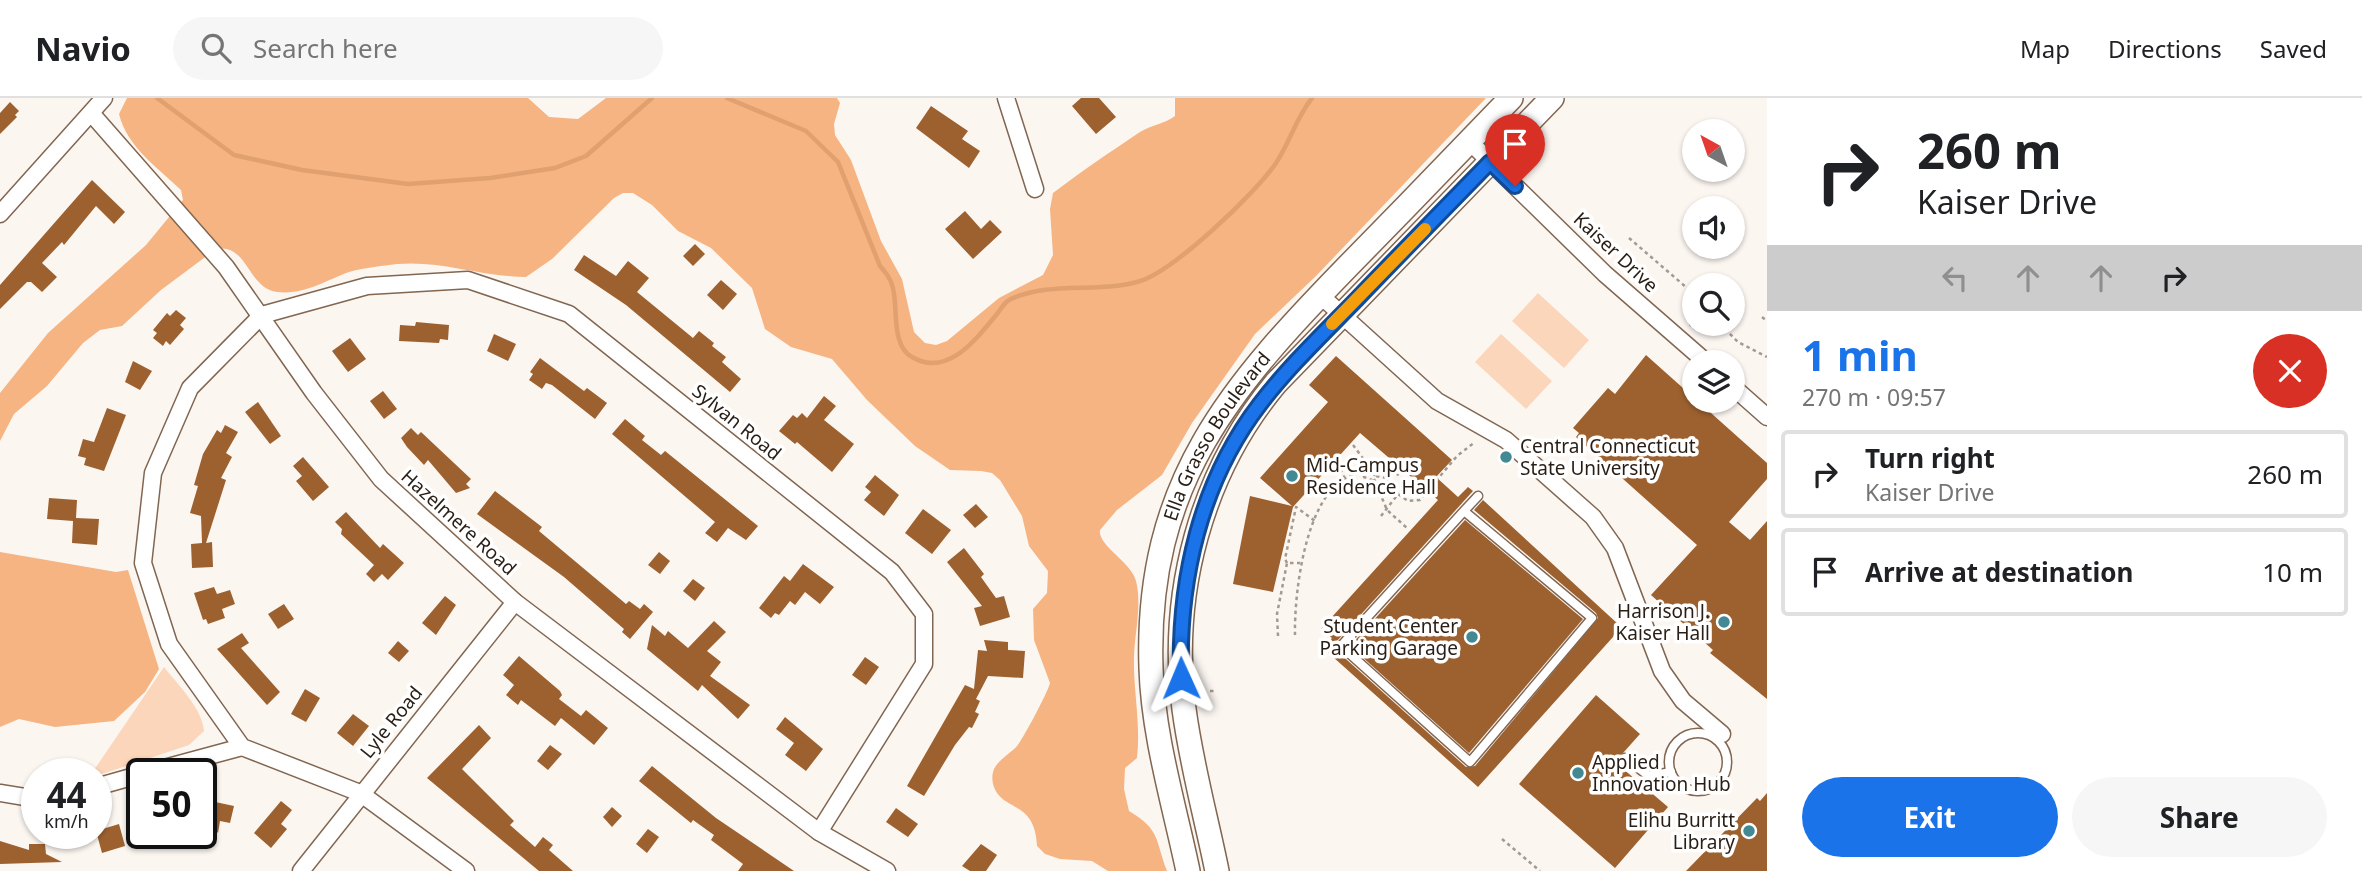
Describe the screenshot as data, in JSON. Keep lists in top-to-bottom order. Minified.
{"streets":{"main road":["Ella Grasso Boulevard"],"street":["Kaiser Drive","Sylvan Road","Hazelmere Road","Lyle Road"]},"crossings":[["Kaiser Drive","Ella Grasso Boulevard"],["Sylvan Road","Hazelmere Road"],["Hazelmere Road","Lyle Road"]],"places":["Central Connecticut State University","Mid-Campus Residence Hall","Harrison J. Kaiser Hall","Student Center Parking Garage","Applied Innovation Hub","Elihu Burritt Library"],"north":"top left","page":{"header":"Navio","search":"Search here","nav":["Map","Directions","Saved"],"turn":["260 m","Kaiser Drive"],"heading":["1 min","270 m · 09:57"],"list":[{"name":"Turn right","note":"Kaiser Drive","value":"260 m"},{"name":"Arrive at destination","value":"10 m"}],"speed":"44 km/h","limit":"50","buttons":["Exit","Share"]}}
